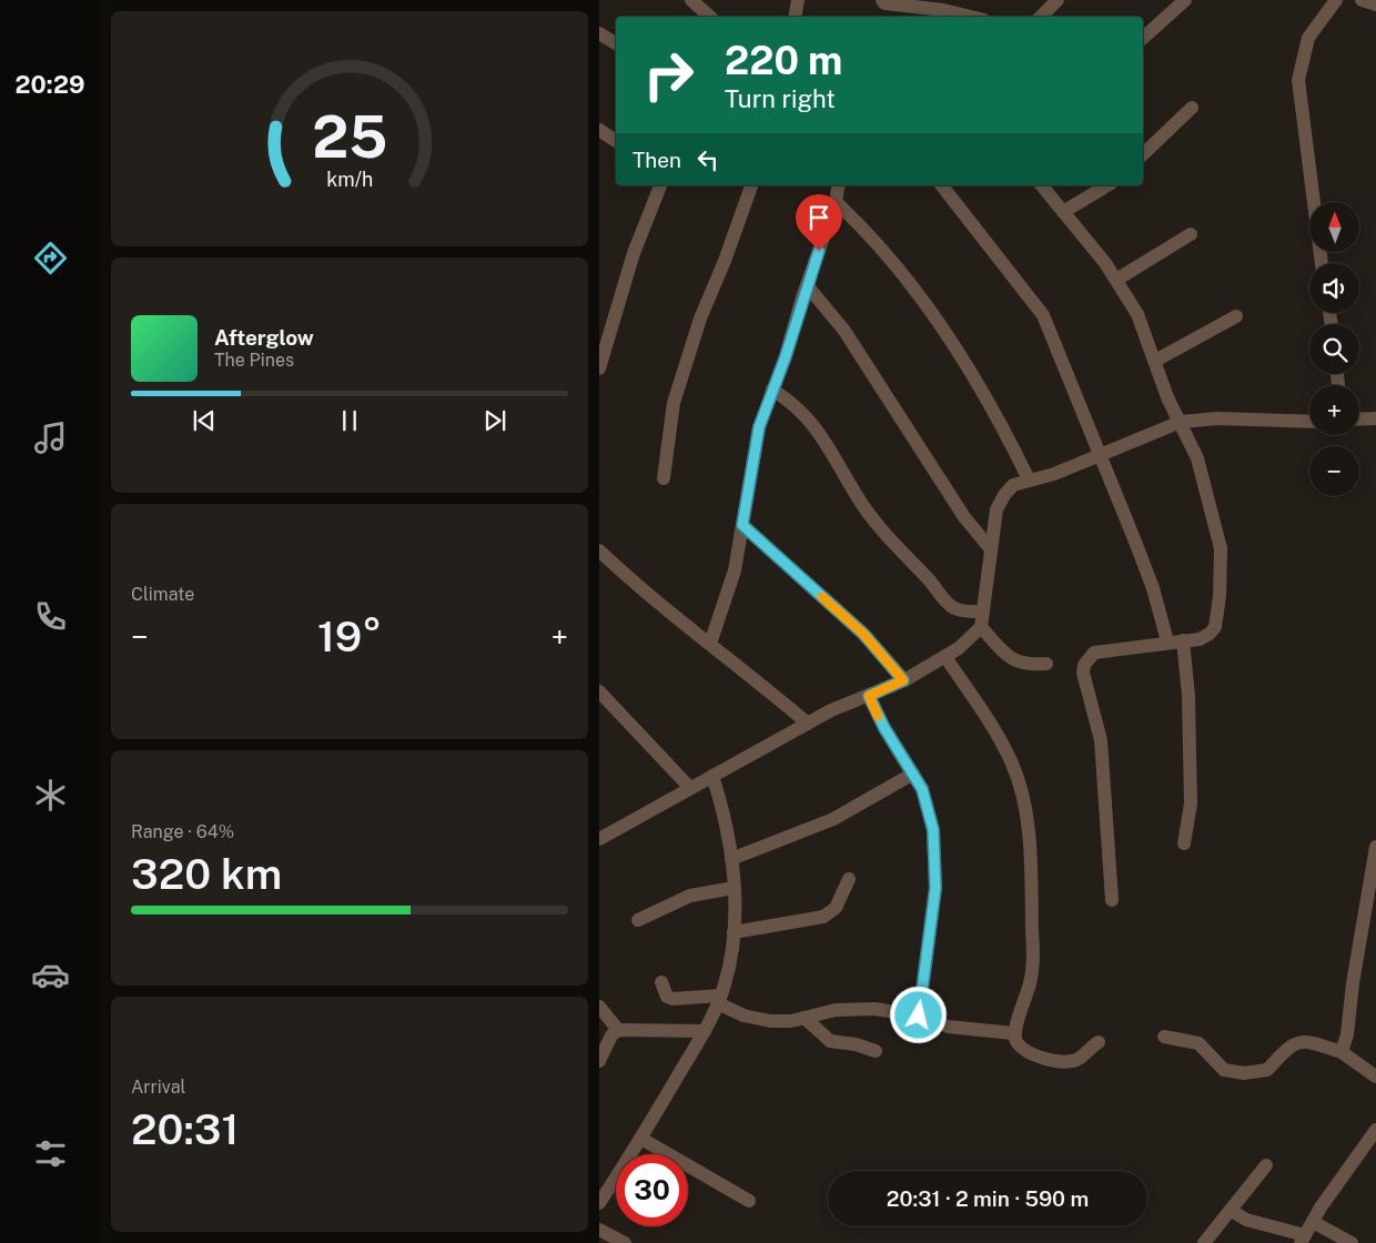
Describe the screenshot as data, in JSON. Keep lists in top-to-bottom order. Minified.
{"north":"top","page":{"tabs":"20:29","turn":["220 m","Turn right"],"then":"Then","map_buttons":["+","−"],"song":["Afterglow","The Pines"],"tile":["Climate",["Range · 64%","320 km"],["Arrival","20:31"]],"heat":["−","19°","+"],"limit":"30","trip":"20:31 · 2 min · 590 m","gauge":["25","km/h"]}}
